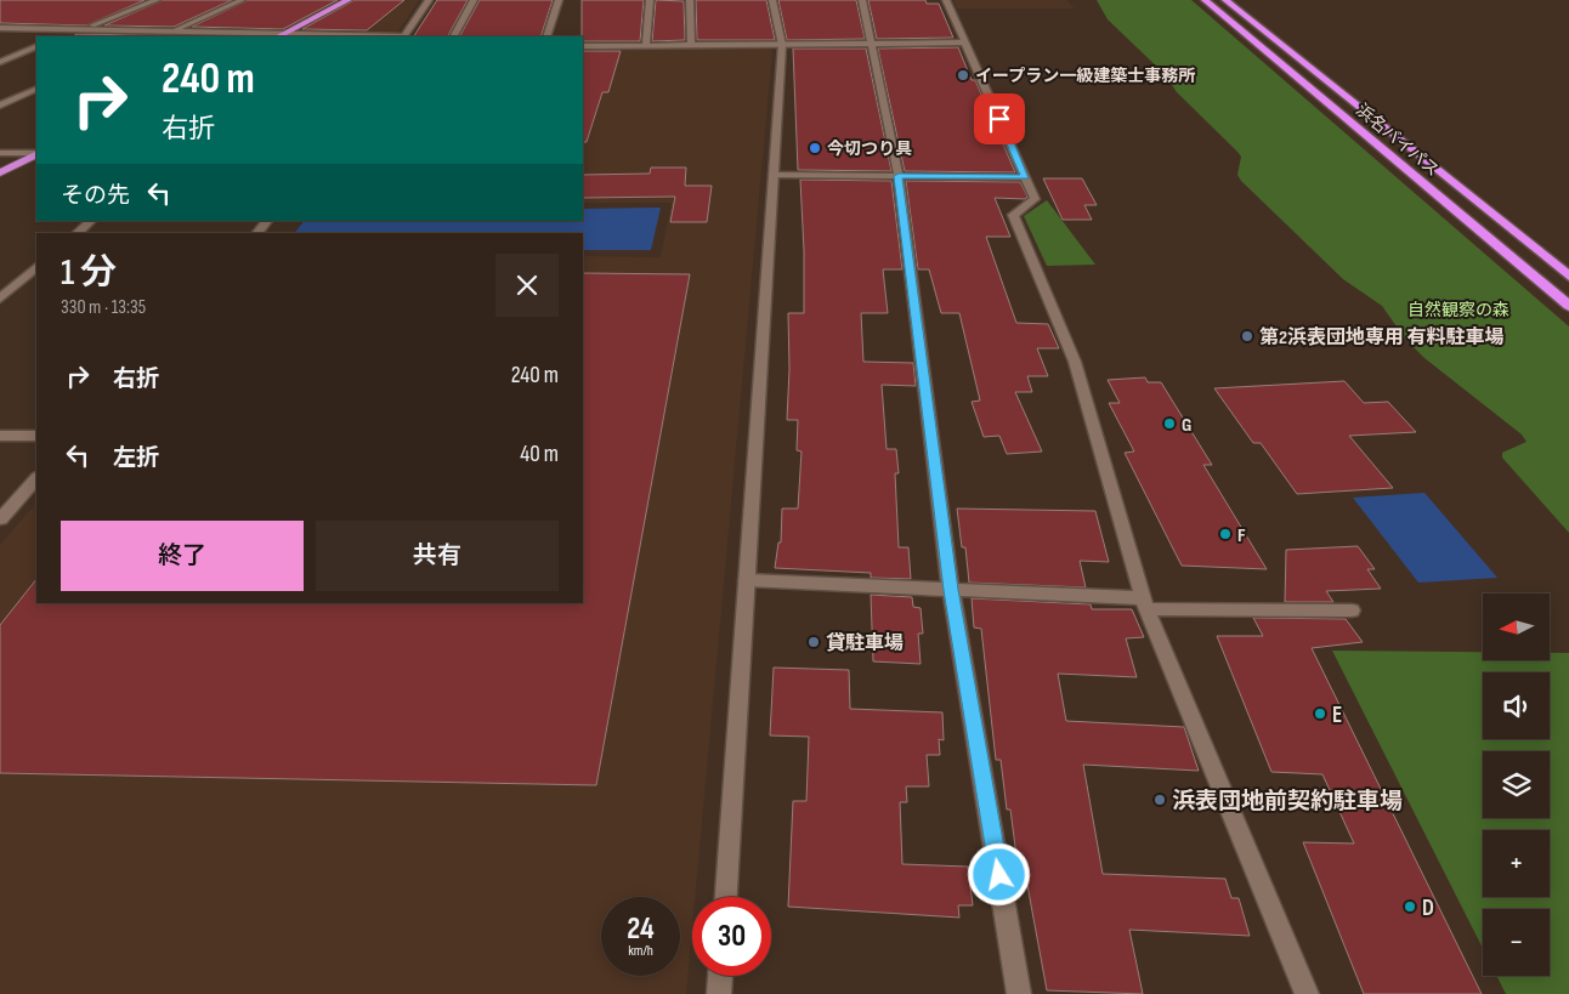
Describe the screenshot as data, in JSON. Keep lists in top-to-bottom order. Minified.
{"streets":{"highway":["浜名バイパス"]},"parks":["自然観察の森"],"places":["イープラン一級建築士事務所","今切つり具","第2浜表団地専用 有料駐車場","G","F","貸駐車場","E","浜表団地前契約駐車場","D"],"north":"left","page":{"turn":["240 m","右折"],"then":"その先","heading":["1 分","330 m · 13:35"],"list":[{"name":"右折","value":"240 m"},{"name":"左折","value":"40 m"}],"buttons":["終了","共有"],"map_buttons":["+","−"],"speed":"24 km/h","limit":"30"}}
